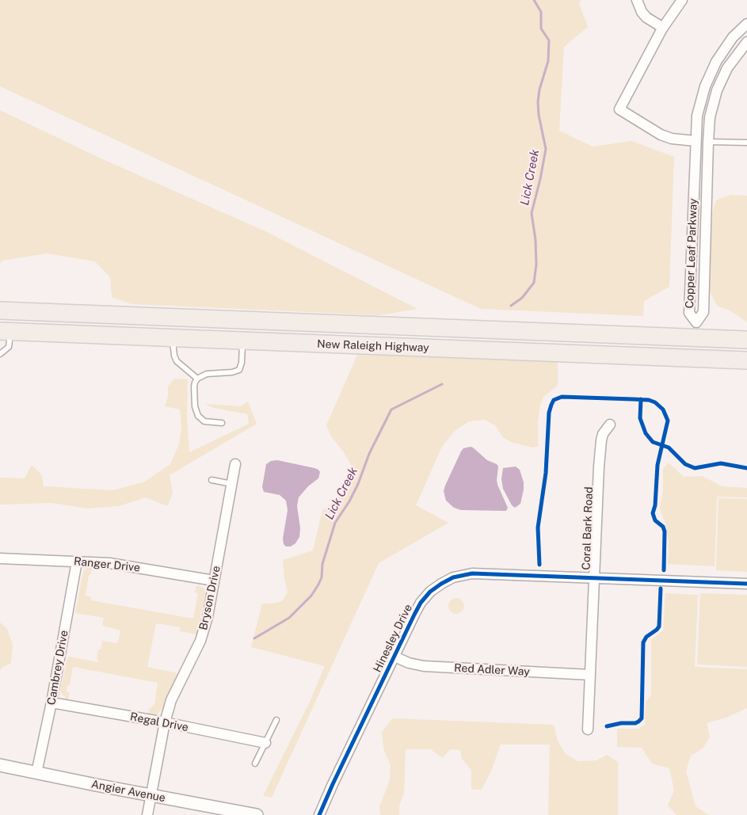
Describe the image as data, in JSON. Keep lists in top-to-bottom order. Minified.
{"streets":{"highway":["New Raleigh Highway"],"street":["Copper Leaf Parkway","Coral Bark Road","Ranger Drive","Bryson Drive","Hinesley Drive","Cambrey Drive","Red Adler Way","Regal Drive","Angier Avenue"]},"crossings":[["Copper Leaf Parkway","New Raleigh Highway"],["Coral Bark Road","Hinesley Drive"],["Coral Bark Road","Red Adler Way"],["Ranger Drive","Bryson Drive"],["Ranger Drive","Cambrey Drive"],["Bryson Drive","Regal Drive"],["Bryson Drive","Angier Avenue"],["Hinesley Drive","Red Adler Way"],["Cambrey Drive","Regal Drive"],["Cambrey Drive","Angier Avenue"]],"water":["Lick Creek"]}
